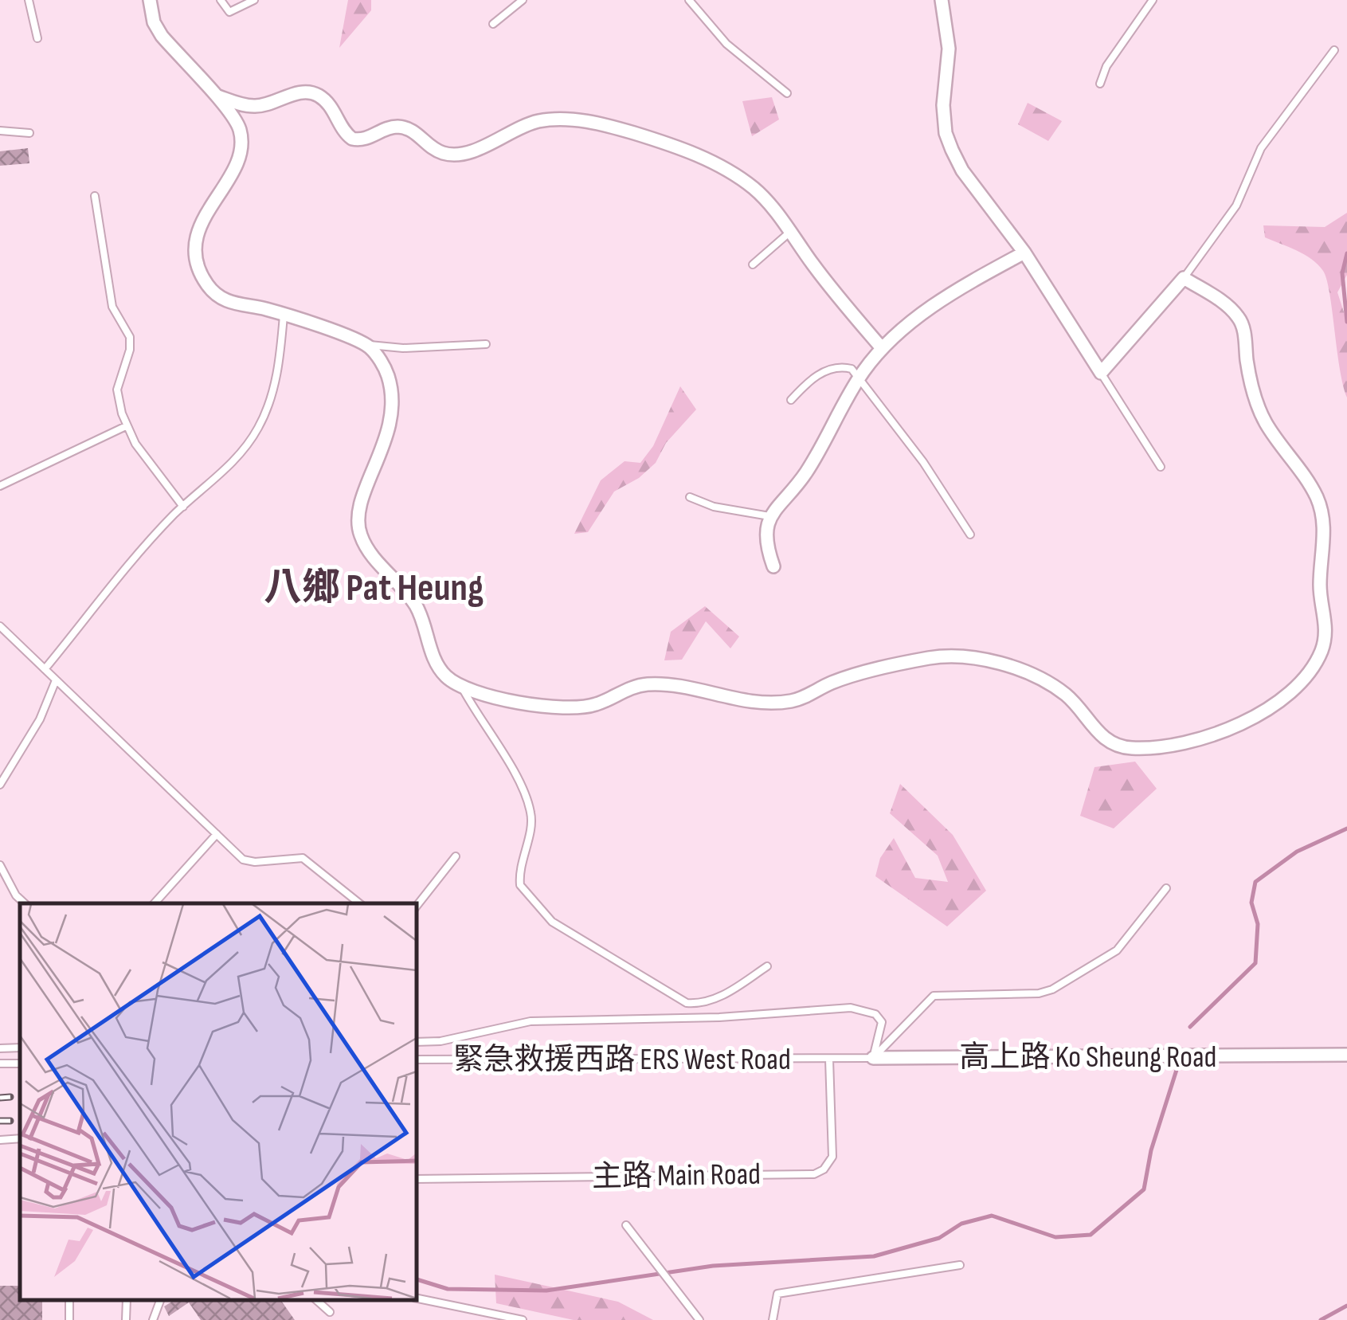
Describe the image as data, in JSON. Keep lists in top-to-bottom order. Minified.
{"streets":{"street":["高上路 Ko Sheung Road"],"lane":["緊急救援西路 ERS West Road","主路 Main Road"]},"crossings":[["高上路 Ko Sheung Road","緊急救援西路 ERS West Road"],["高上路 Ko Sheung Road","主路 Main Road"],["緊急救援西路 ERS West Road","主路 Main Road"]],"districts":["八鄉 Pat Heung"]}
